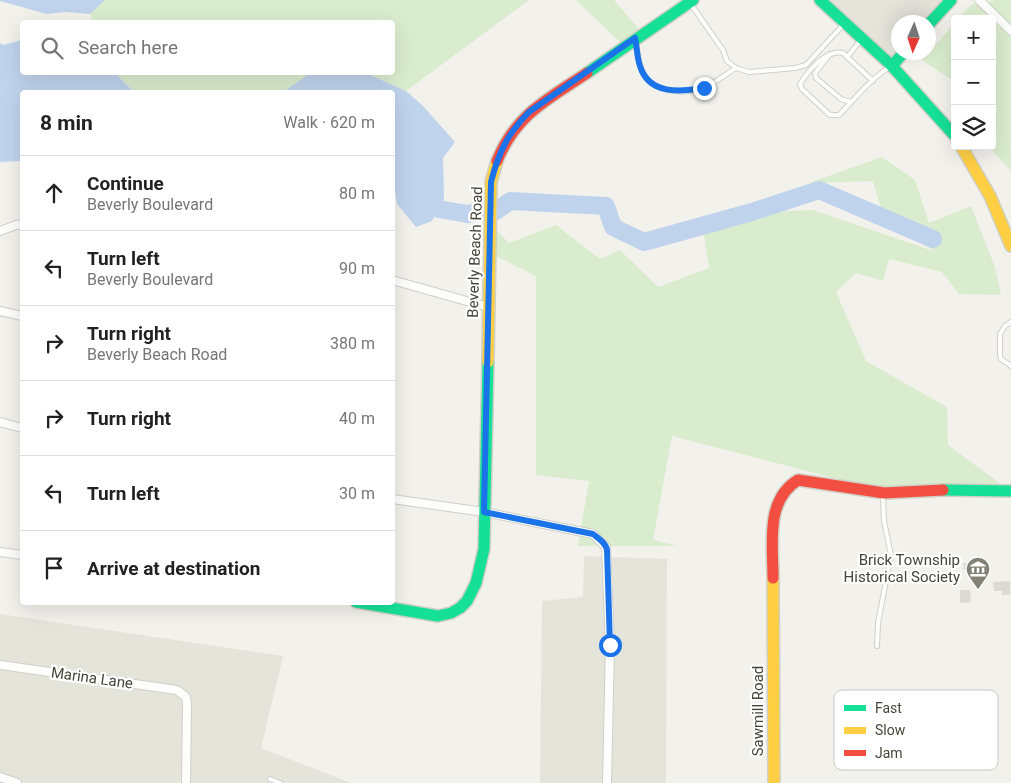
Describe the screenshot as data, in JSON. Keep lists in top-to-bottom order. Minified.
{"streets":{"street":["Beverly Beach Road","Marina Lane","Sawmill Road"]},"places":{"museum":["Brick Township Historical Society"]},"legend":["Fast","Slow","Jam"],"north":"bottom","page":{"map_buttons":["+","−"],"search":"Search here","heading":["8 min","Walk · 620 m"],"list":[["Continue","Beverly Boulevard","80 m"],["Turn left","Beverly Boulevard","90 m"],["Turn right","Beverly Beach Road","380 m"],["Turn right","40 m"],["Turn left","30 m"],"Arrive at destination"]}}
